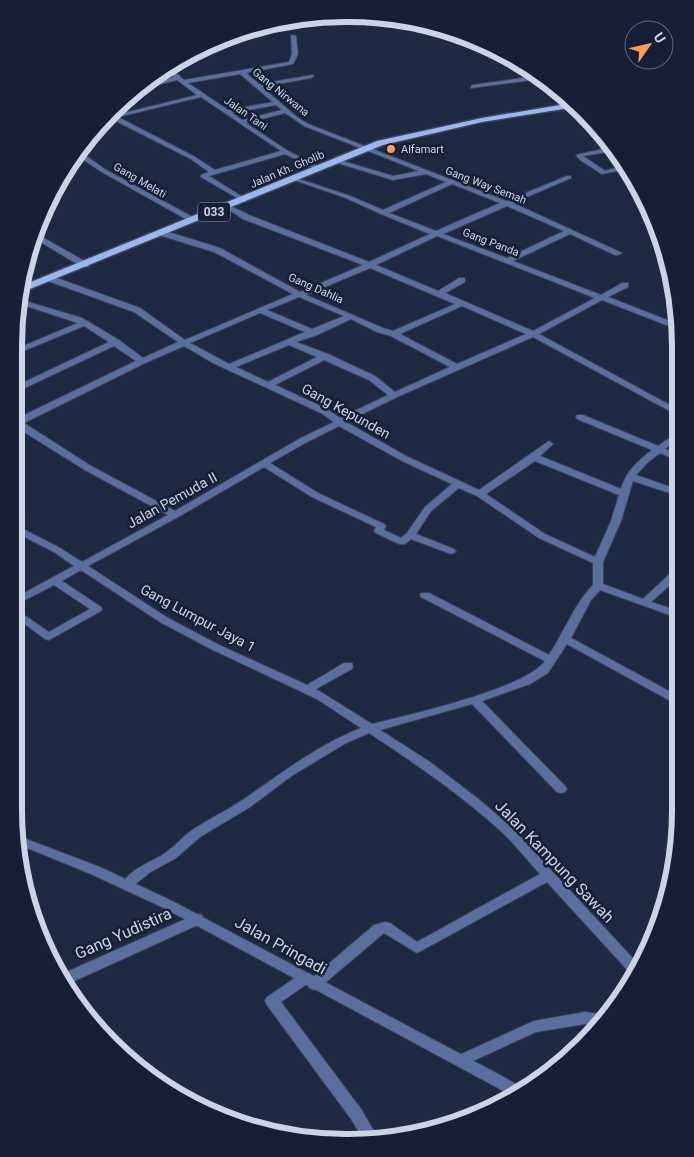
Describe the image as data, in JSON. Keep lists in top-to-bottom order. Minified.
{"streets":{"main road":["Jalan Kh. Gholib","033"],"street":["Gang Nirwana","Jalan Tani","Gang Melati","Gang Way Semah","Gang Panda","Gang Dahlia","Gang Kepunden","Jalan Pemuda II","Gang Lumpur Jaya 1","Jalan Kampung Sawah","Gang Yudistira","Jalan Pringadi"]},"crossings":[["Gang Nirwana","Jalan Kh. Gholib"],["Gang Nirwana","Gang Way Semah"],["Jalan Tani","Jalan Kh. Gholib"],["Jalan Kh. Gholib","Gang Melati"],["Jalan Kh. Gholib","Gang Way Semah"],["Jalan Kh. Gholib","Gang Panda"],["Jalan Kh. Gholib","Gang Dahlia"],["Jalan Kh. Gholib","Gang Kepunden"],["Gang Panda","Jalan Pemuda II"],["Gang Dahlia","Jalan Pemuda II"],["Gang Kepunden","Jalan Pemuda II"],["Jalan Pemuda II","Gang Lumpur Jaya 1"],["Gang Lumpur Jaya 1","Jalan Kampung Sawah"],["Gang Yudistira","Jalan Pringadi"]],"places":["Alfamart"],"north":"top right"}
